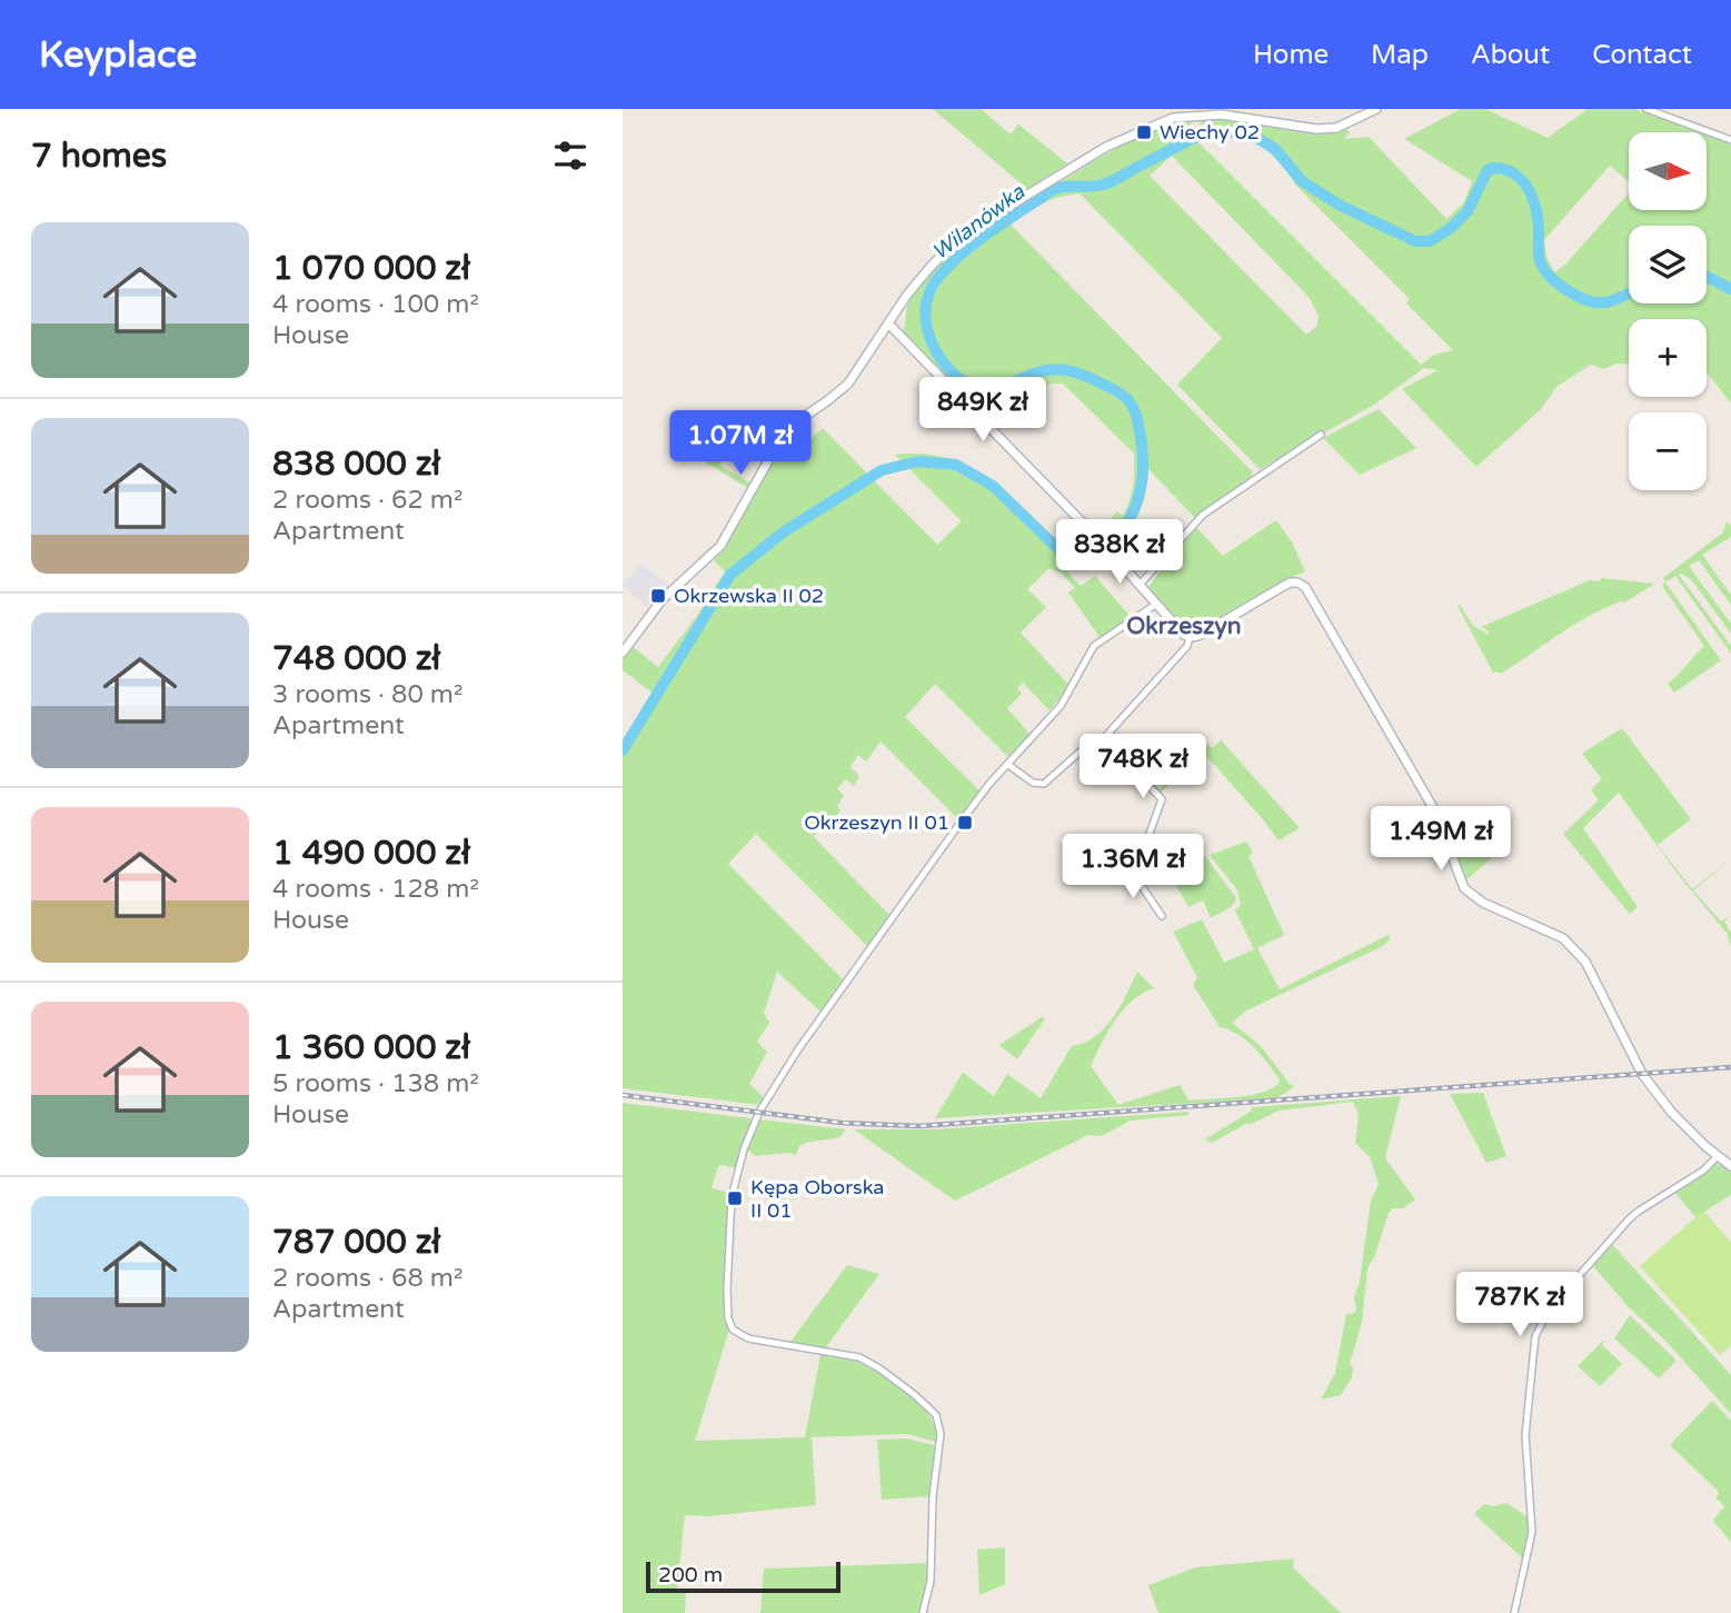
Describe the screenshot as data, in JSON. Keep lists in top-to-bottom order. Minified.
{"districts":["Okrzeszyn"],"water":["Wilanówka"],"places":{"transit":["Wiechy 02","Okrzewska II 02","Okrzeszyn II 01","Kępa Oborska II 01"]},"scale_bar":"200 m","north":"right","page":{"header":"Keyplace","nav":["Home","Map","About","Contact"],"heading":"7 homes","map_buttons":["+","−"],"list":[{"name":"1 070 000 zł","note":"4 rooms · 100 m² · House"},{"name":"838 000 zł","note":"2 rooms · 62 m² · Apartment"},{"name":"748 000 zł","note":"3 rooms · 80 m² · Apartment"},{"name":"1 490 000 zł","note":"4 rooms · 128 m² · House"},{"name":"1 360 000 zł","note":"5 rooms · 138 m² · House"},{"name":"787 000 zł","note":"2 rooms · 68 m² · Apartment"}],"price":["849K zł","1.07M zł","838K zł","748K zł","1.49M zł","1.36M zł","787K zł"],"scale":"200 m"}}
